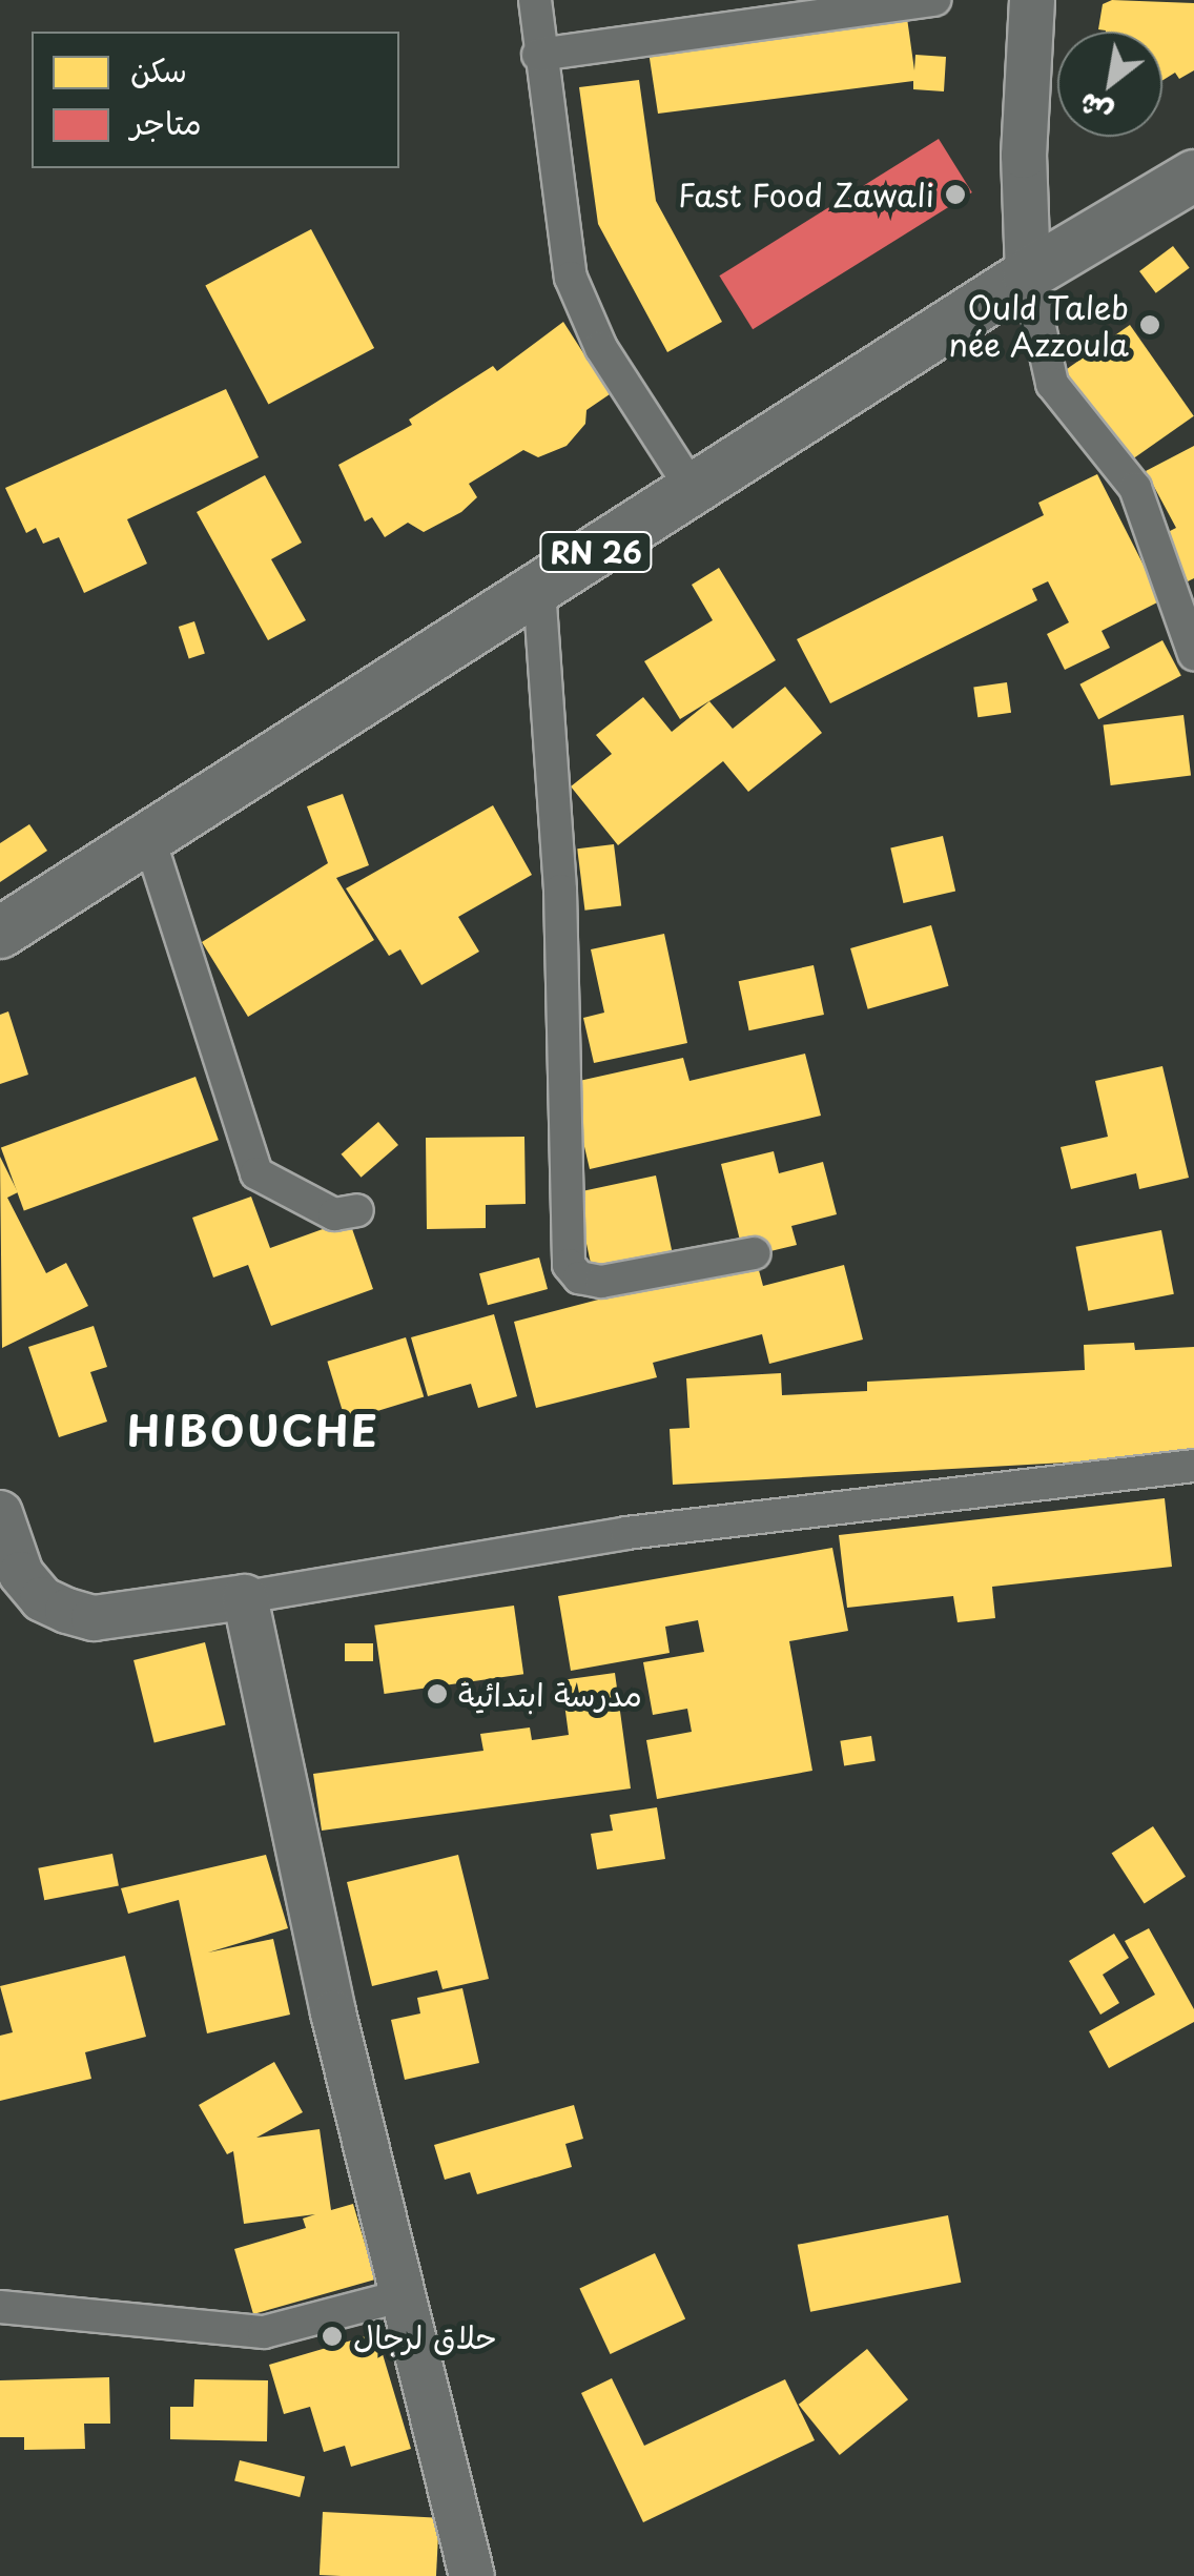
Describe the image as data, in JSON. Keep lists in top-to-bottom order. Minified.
{"streets":{"main road":["RN 26"]},"districts":["HIBOUCHE"],"places":["Fast Food Zawali","Ould Taleb née Azzoula","مدرسة ابتدائية","حلاق لرجال"],"legend":["سكن","متاجر"],"north":"bottom left"}
